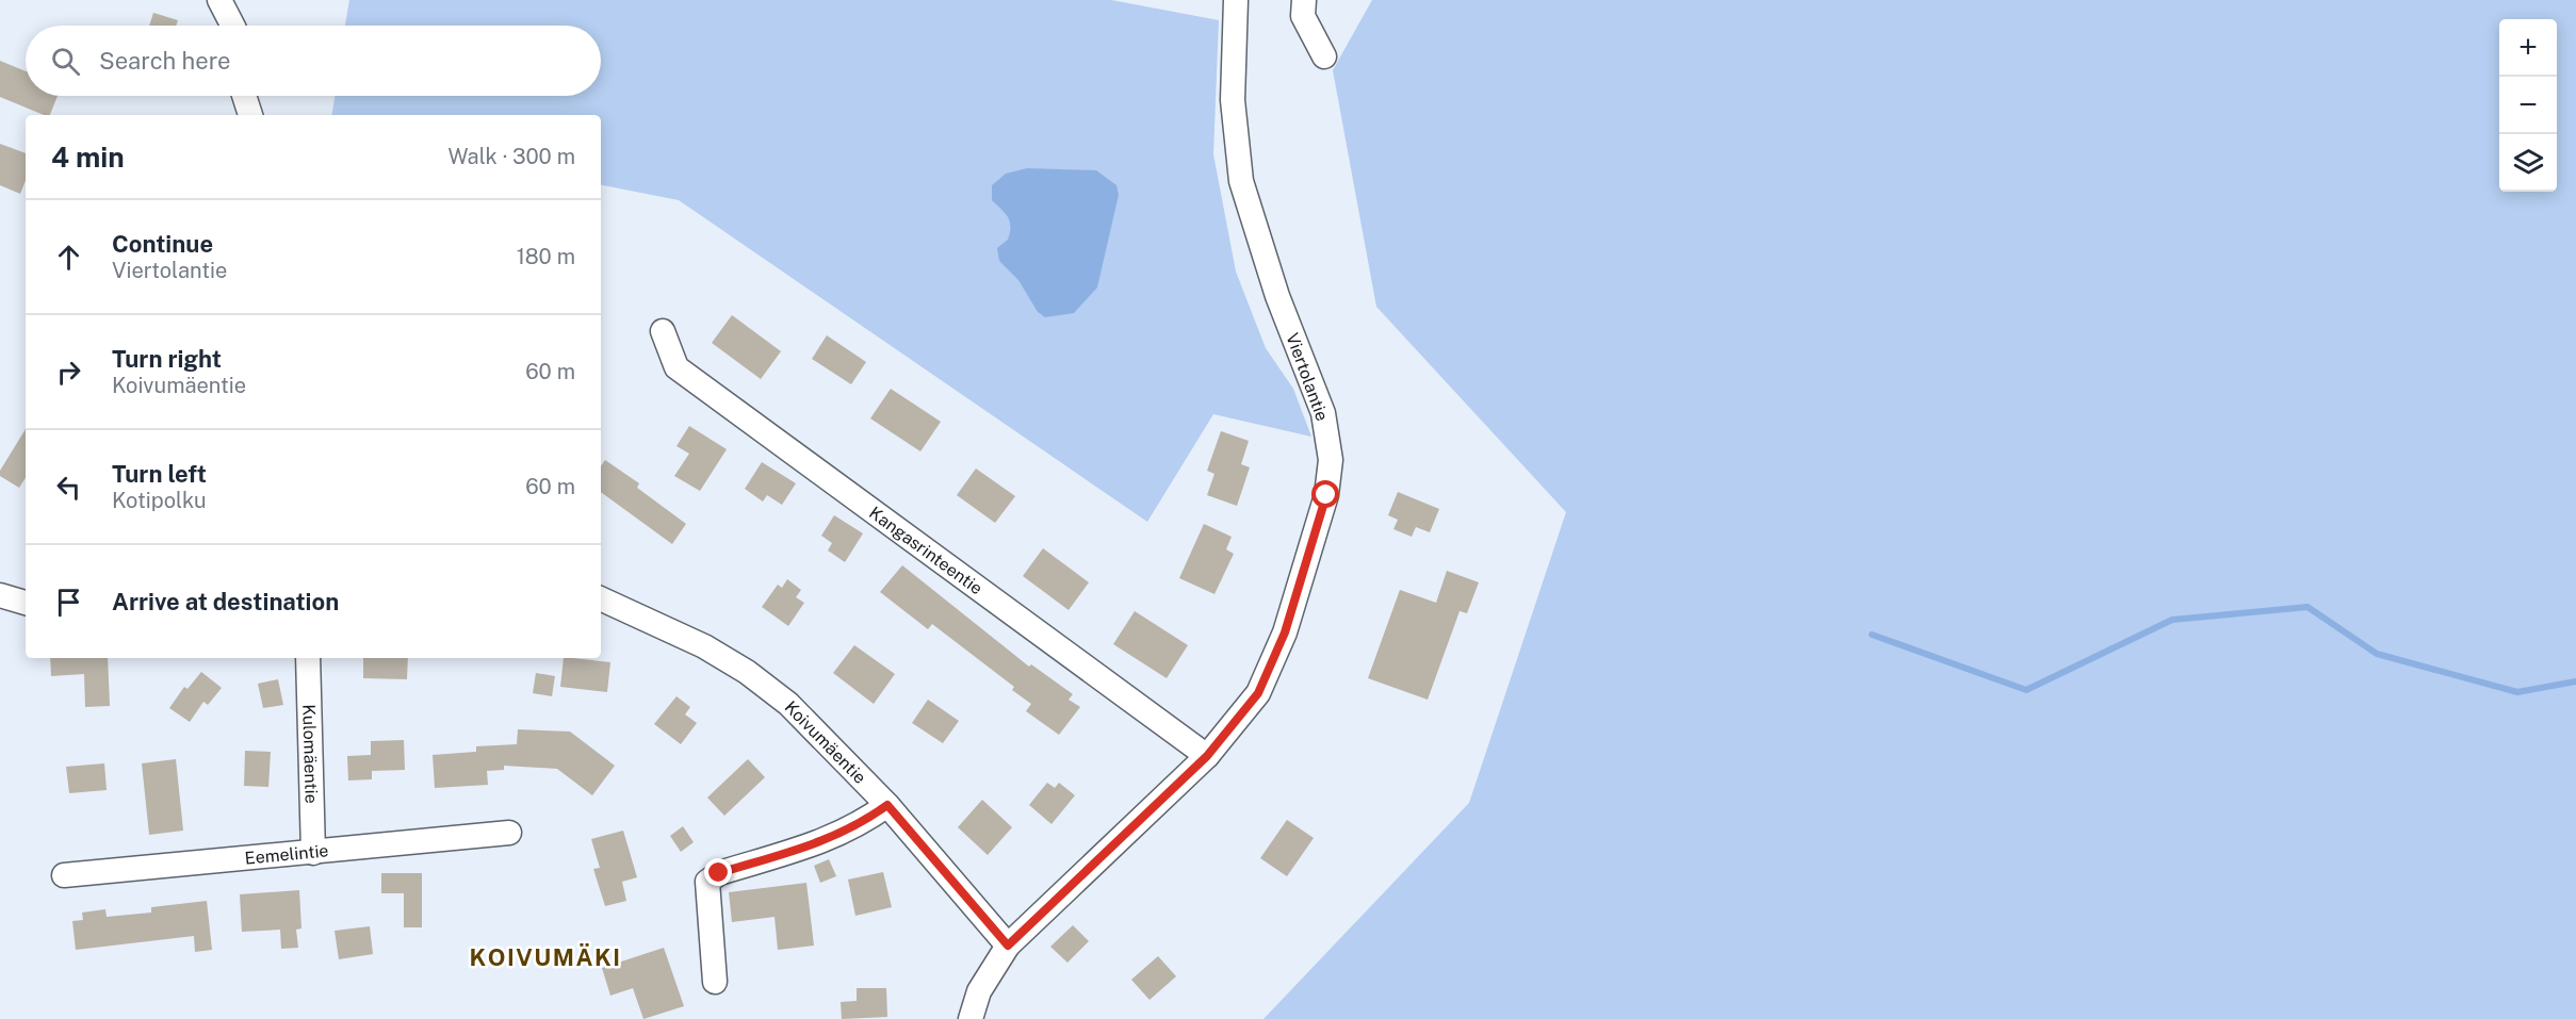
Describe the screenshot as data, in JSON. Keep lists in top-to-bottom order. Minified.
{"streets":{"street":["Viertolantie","Kangasrinteentie","Koivumäentie","Kulomäentie","Eemelintie"]},"crossings":[["Viertolantie","Kangasrinteentie"],["Viertolantie","Koivumäentie"],["Kulomäentie","Eemelintie"]],"districts":["KOIVUMÄKI"],"page":{"map_buttons":["+","−"],"search":"Search here","heading":["4 min","Walk · 300 m"],"list":[["Continue","Viertolantie","180 m"],["Turn right","Koivumäentie","60 m"],["Turn left","Kotipolku","60 m"],"Arrive at destination"]}}
